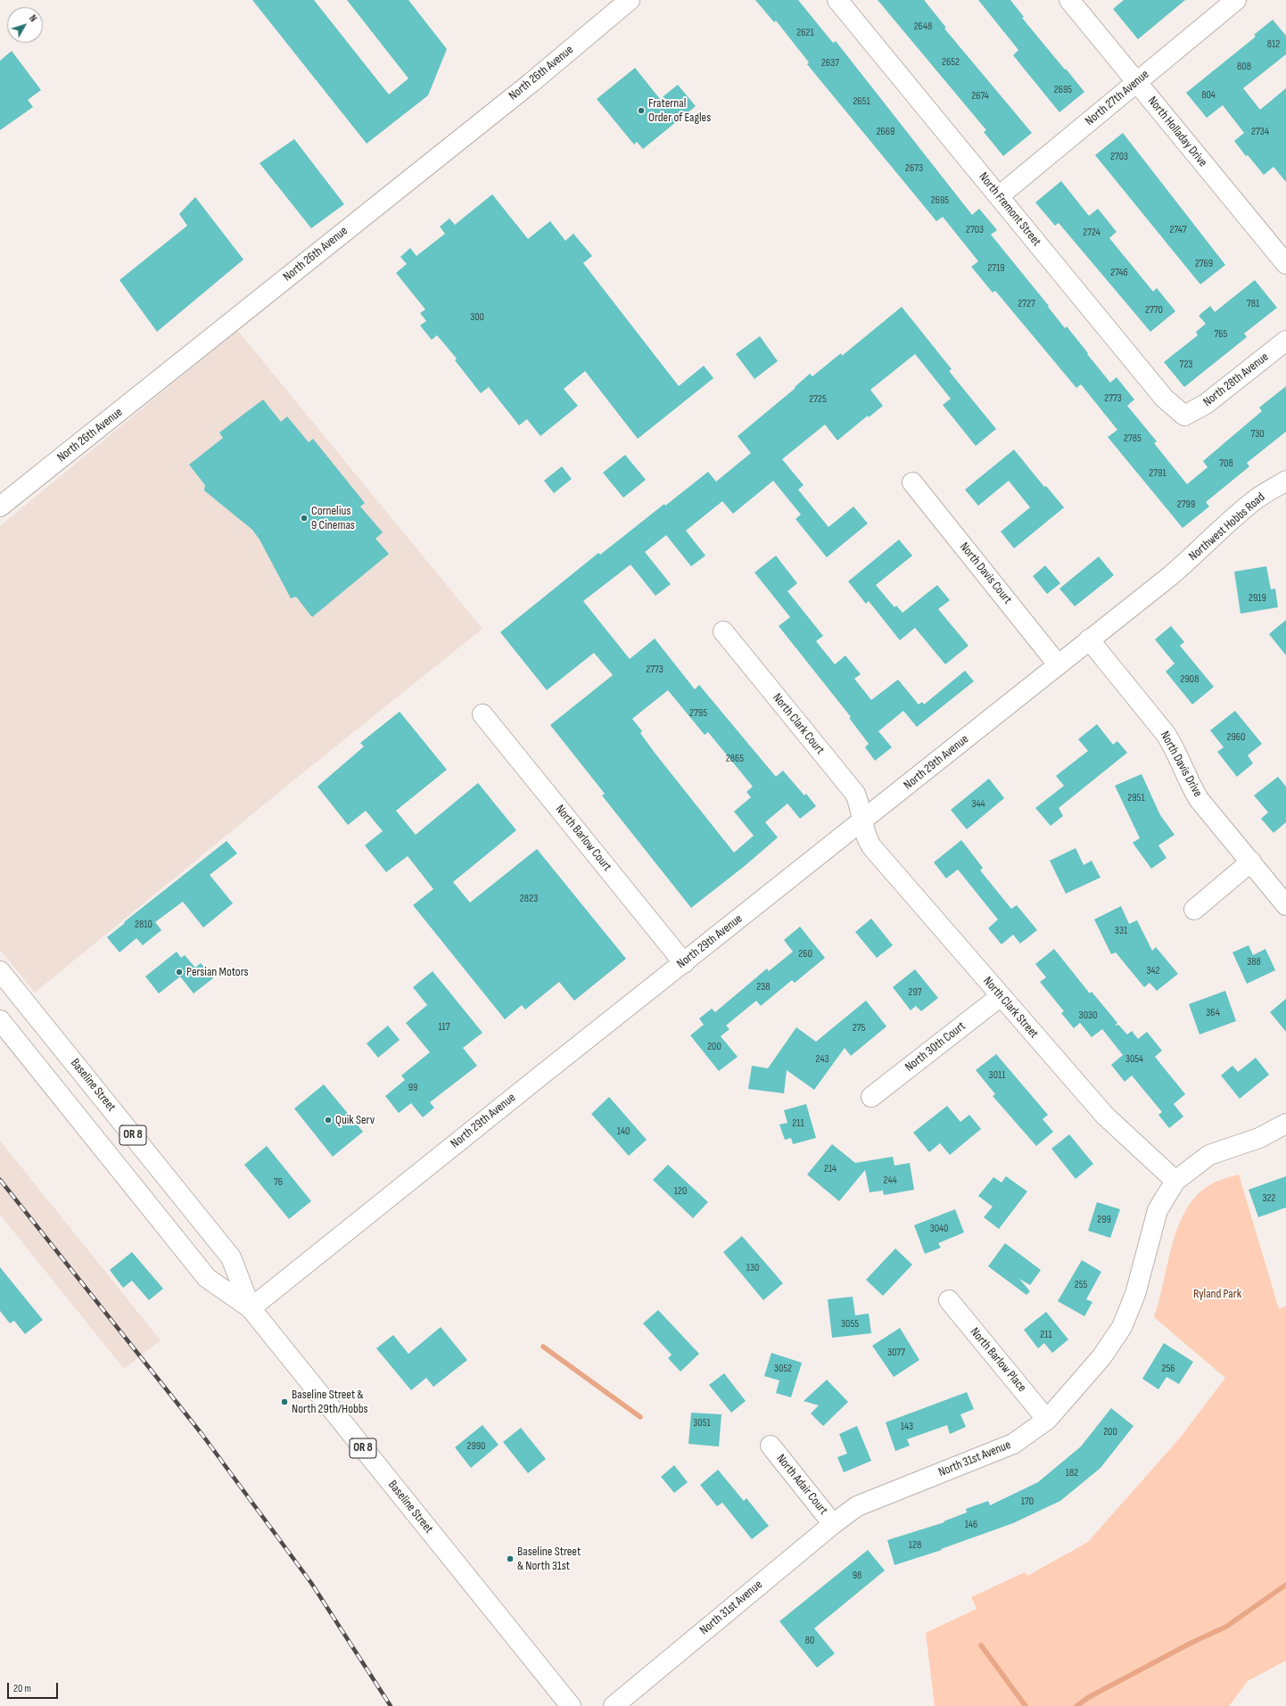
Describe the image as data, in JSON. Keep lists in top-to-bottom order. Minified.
{"streets":{"main road":["North 26th Avenue","North 27th Avenue","North Holladay Drive","North Fremont Street","North 28th Avenue","Northwest Hobbs Road","North Davis Court","North Clark Court","North 29th Avenue","North Davis Drive","North Barlow Court","North Clark Street","North 30th Court","Baseline Street","OR 8","North Barlow Place","North 31st Avenue","North Adair Court"]},"crossings":[["North 27th Avenue","North Holladay Drive"],["North 27th Avenue","North Fremont Street"],["North Fremont Street","North 28th Avenue"],["Northwest Hobbs Road","North 29th Avenue"],["North Davis Court","North 29th Avenue"],["North Clark Court","North 29th Avenue"],["North Clark Court","North Clark Street"],["North 29th Avenue","North Davis Drive"],["North 29th Avenue","North Barlow Court"],["North 29th Avenue","North Clark Street"],["North 29th Avenue","Baseline Street"],["North Clark Street","North 30th Court"],["North Clark Street","North 31st Avenue"],["North Barlow Place","North 31st Avenue"],["North 31st Avenue","North Adair Court"]],"parks":["Ryland Park"],"places":["Fraternal Order of Eagles","Cornelius 9 Cinemas","Persian Motors","Quik Serv","Baseline Street & North 29th/Hobbs","Baseline Street & North 31st"],"house_numbers":["2648","2621","812","2652","2637","808","2695","804","2674","2651","2669","2734","2703","2673","2695","2703","2747","2724","2769","2719","2746","2727","781","2770","300","765","723","2773","2725","730","2785","708","2791","2799","2919","2773","2908","2795","2960","2865","2951","344","2823","2810","331","260","388","342","238","297","364","3030","117","275","200","243","3054","3011","99","211","140","214","244","76","120","322","299","3040","130","255","3055","211","3077","3052","256","3051","143","200","2990","182","170","146","128","98","80"],"scale_bar":"20 m","north":"top right"}
